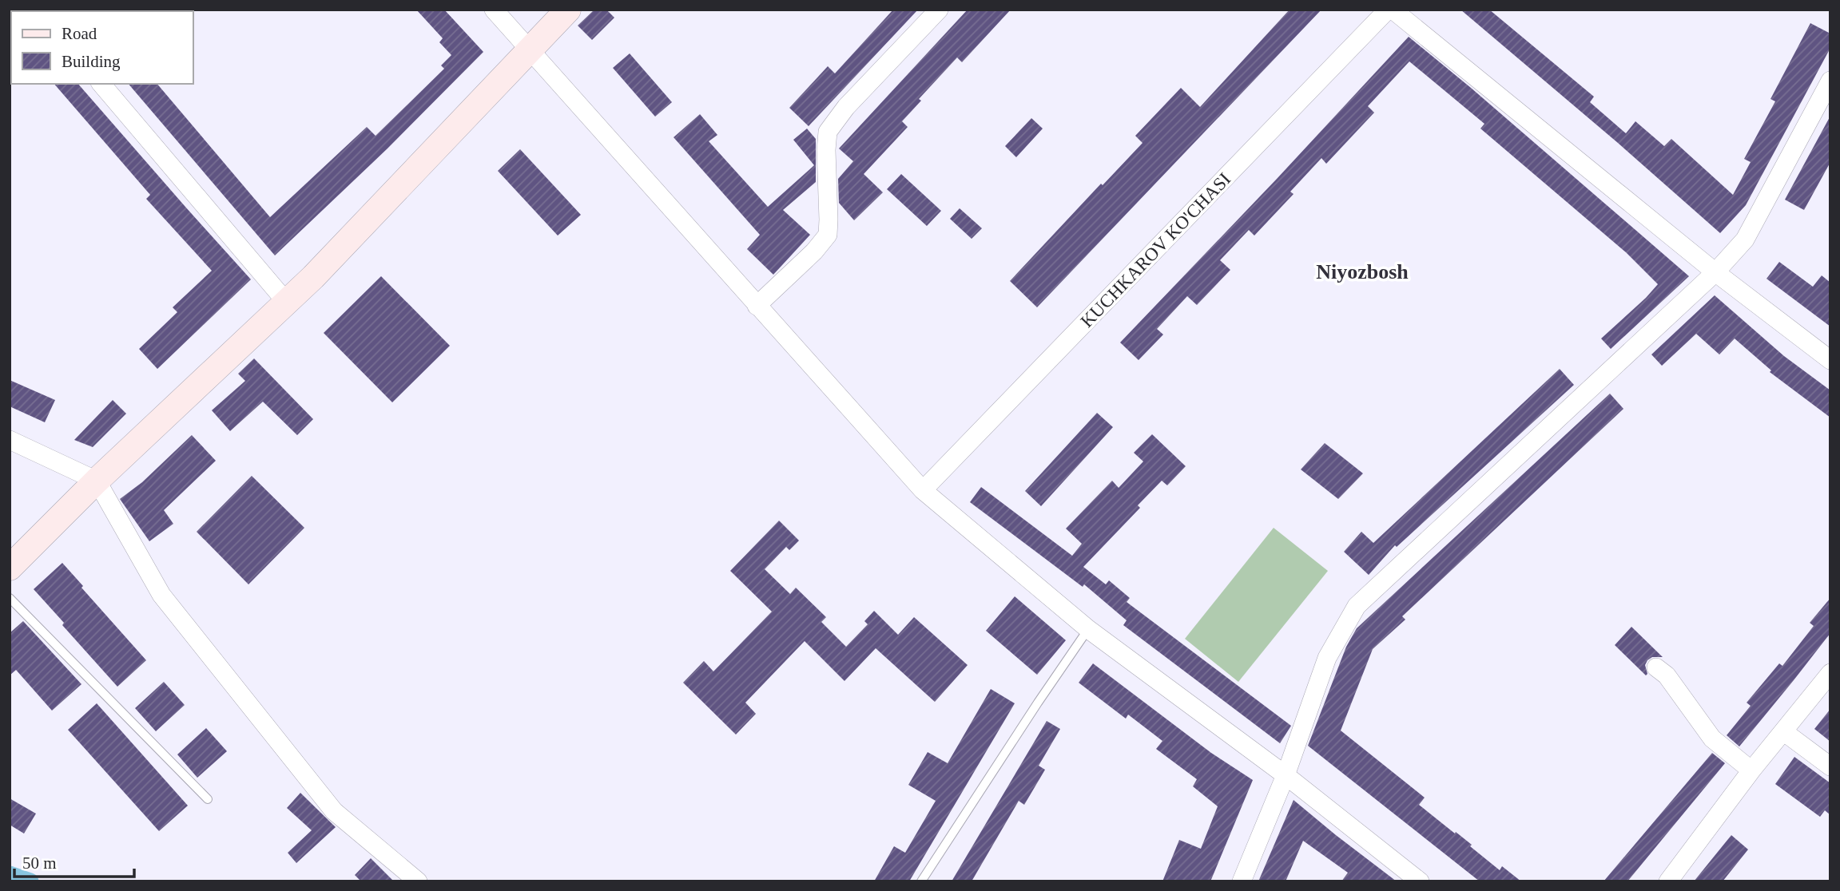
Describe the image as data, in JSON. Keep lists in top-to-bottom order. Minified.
{"streets":{"street":["KUCHKAROV KO'CHASI"]},"districts":["Niyozbosh"],"legend":["Road","Building"],"scale_bar":"50 m"}
